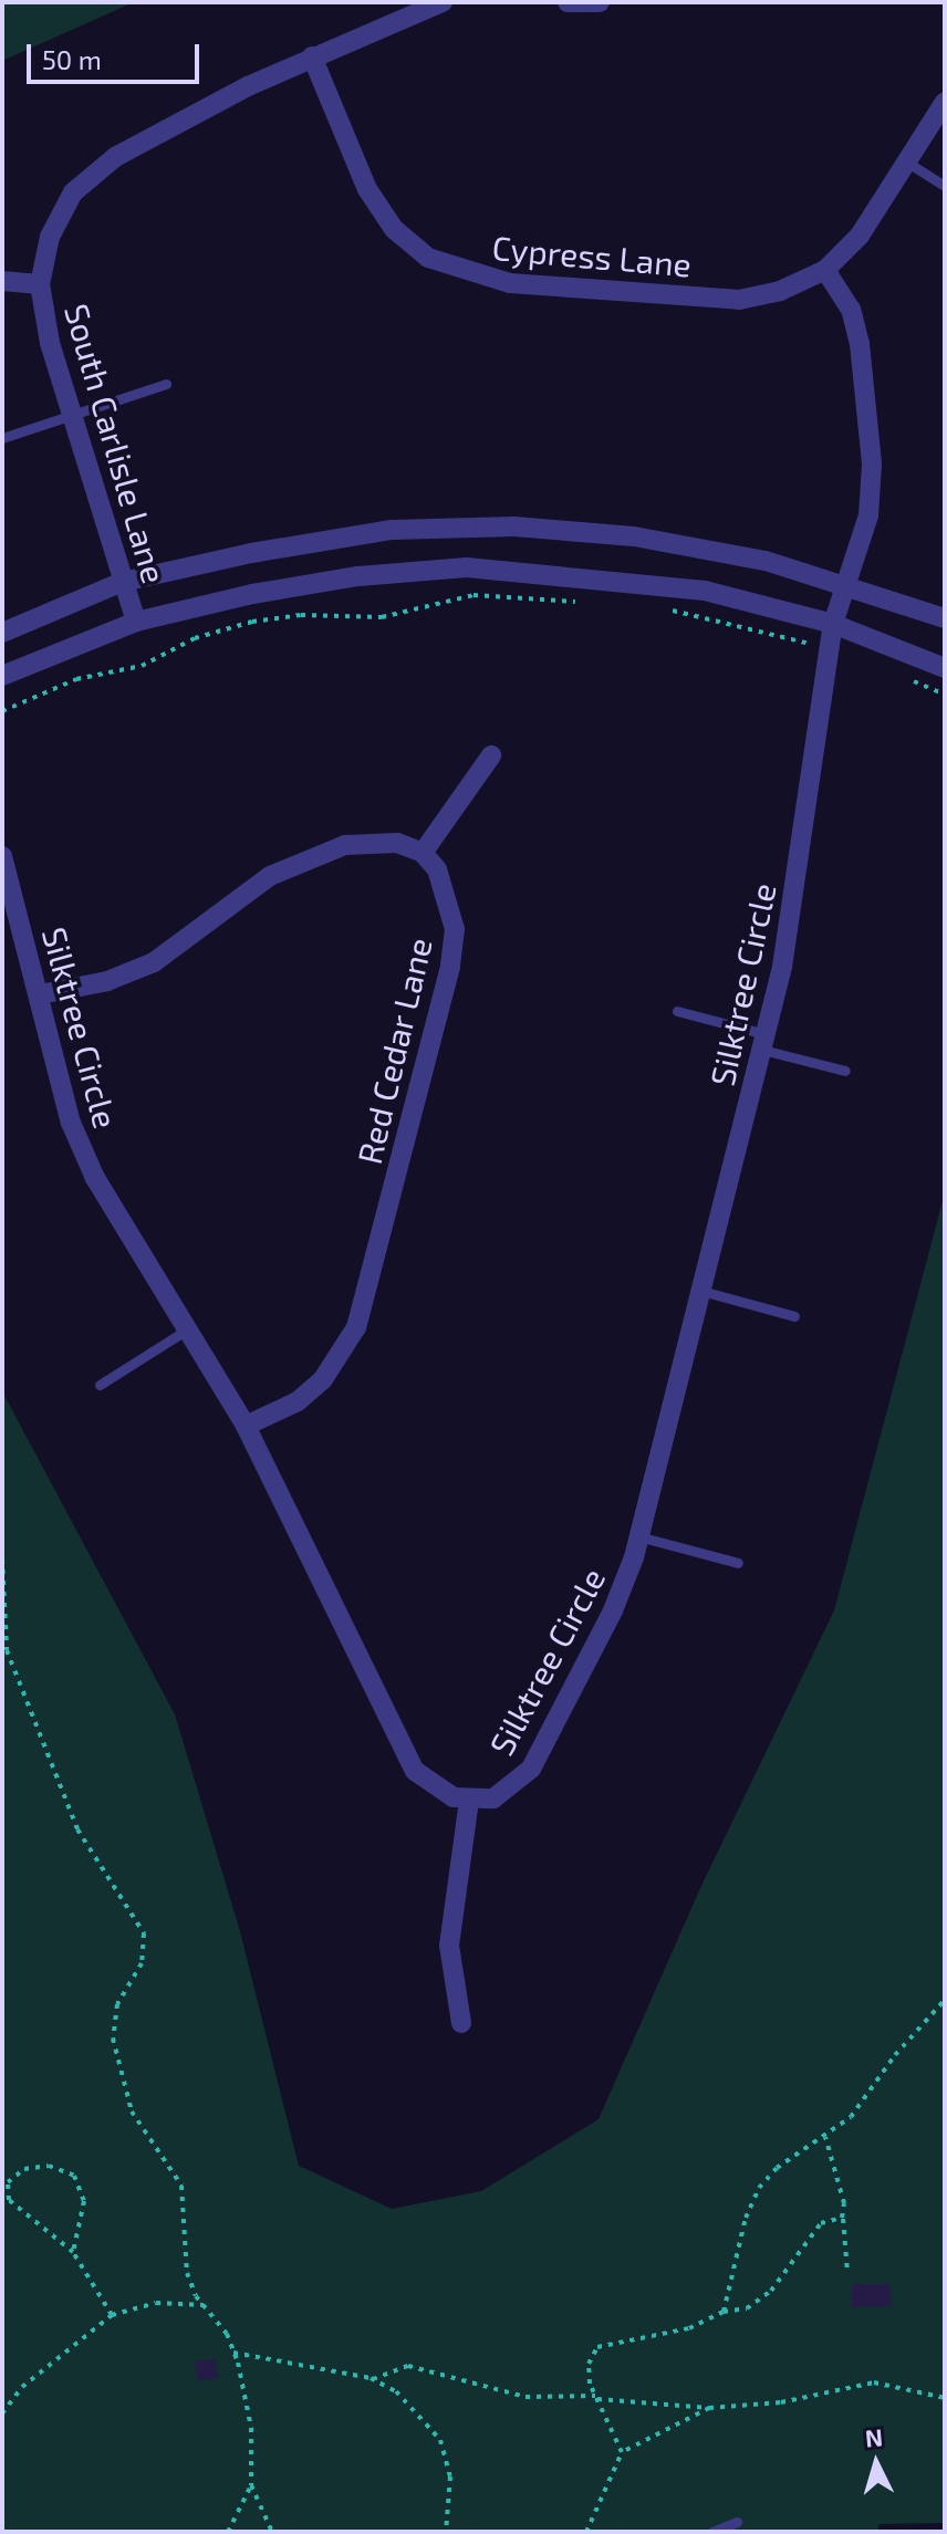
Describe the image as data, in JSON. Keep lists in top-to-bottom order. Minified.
{"streets":{"street":["Cypress Lane","South Carlisle Lane","Silktree Circle","Red Cedar Lane"]},"crossings":[["Cypress Lane","South Carlisle Lane"],["Cypress Lane","Silktree Circle"],["Silktree Circle","Red Cedar Lane"]],"scale_bar":"50 m","north":"top"}
